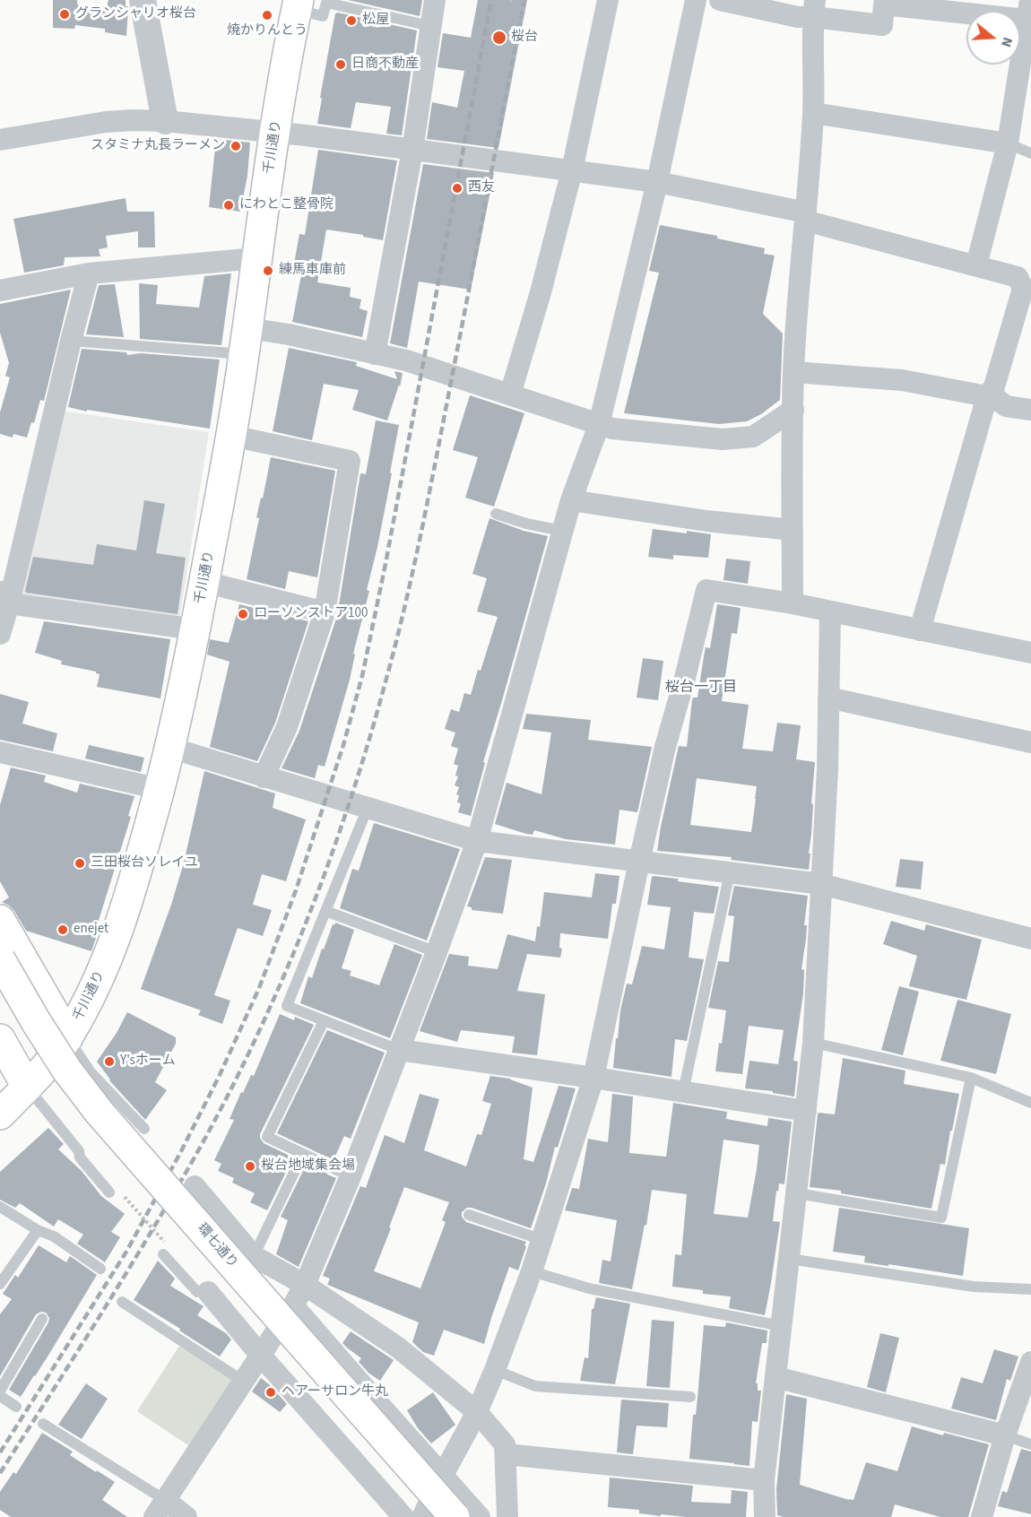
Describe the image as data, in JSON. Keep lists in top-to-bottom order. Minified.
{"streets":{"main road":["千川通り","環七通り"]},"districts":["桜台一丁目"],"places":["グランシャリオ桜台","焼かりんとう","松屋","桜台","日商不動産","スタミナ丸長ラーメン","西友","にわとこ整骨院","練馬車庫前","ローソンストア100","三田桜台ソレイユ","enejet","Y'sホーム","桜台地域集会場","ヘアーサロン牛丸"],"north":"right"}
